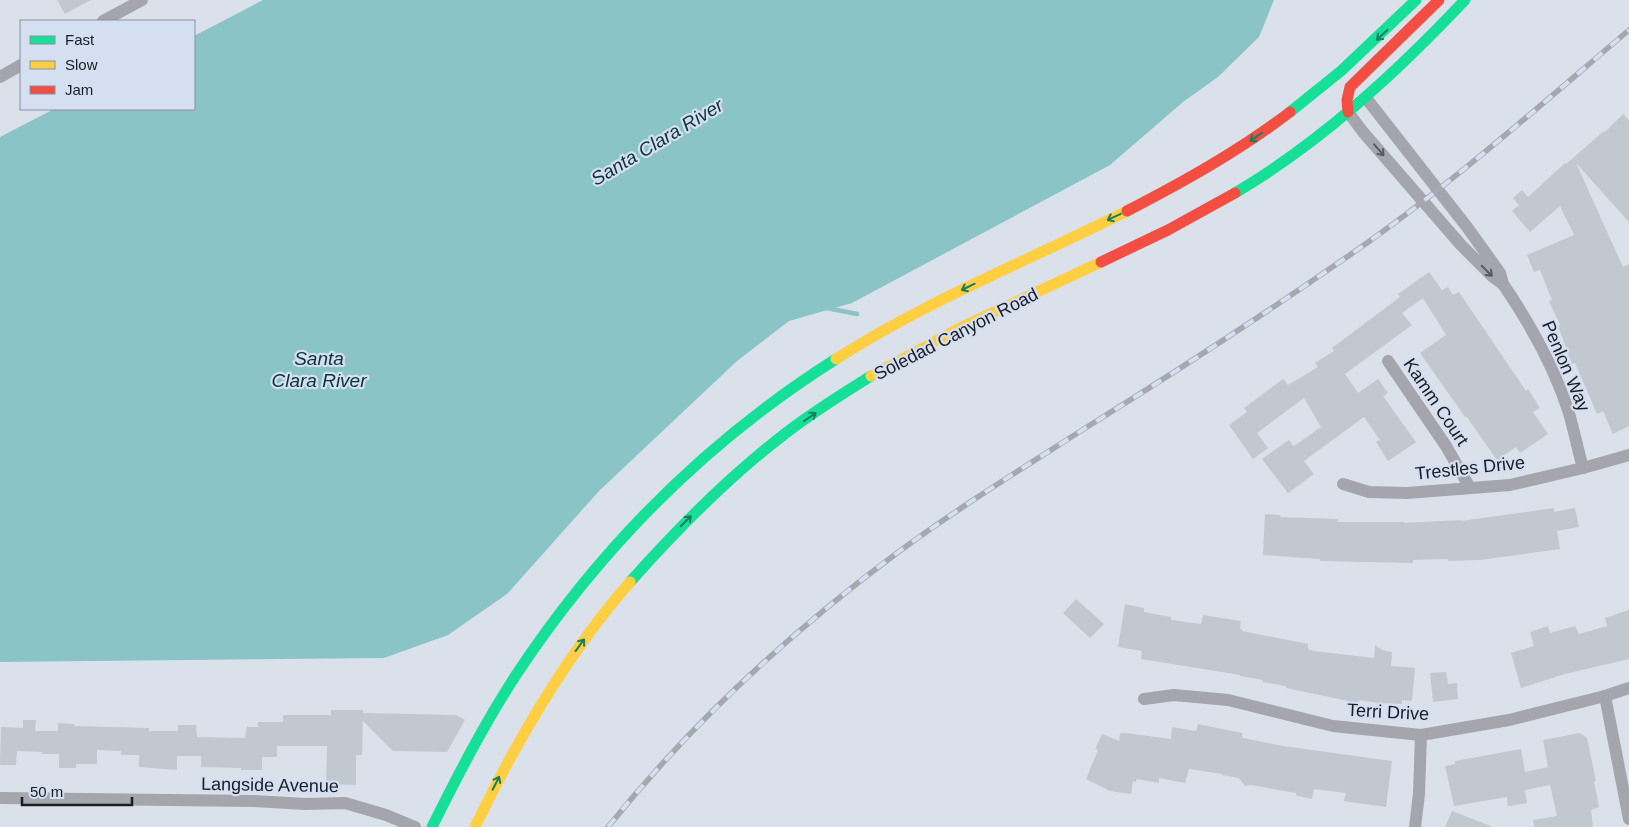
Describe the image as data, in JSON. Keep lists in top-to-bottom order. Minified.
{"streets":{"main road":["Soledad Canyon Road"],"street":["Penlon Way","Kamm Court","Trestles Drive","Terri Drive","Langside Avenue"]},"crossings":[["Penlon Way","Trestles Drive"],["Kamm Court","Trestles Drive"]],"water":["Santa Clara River"],"legend":["Fast","Slow","Jam"],"scale_bar":"50 m"}
